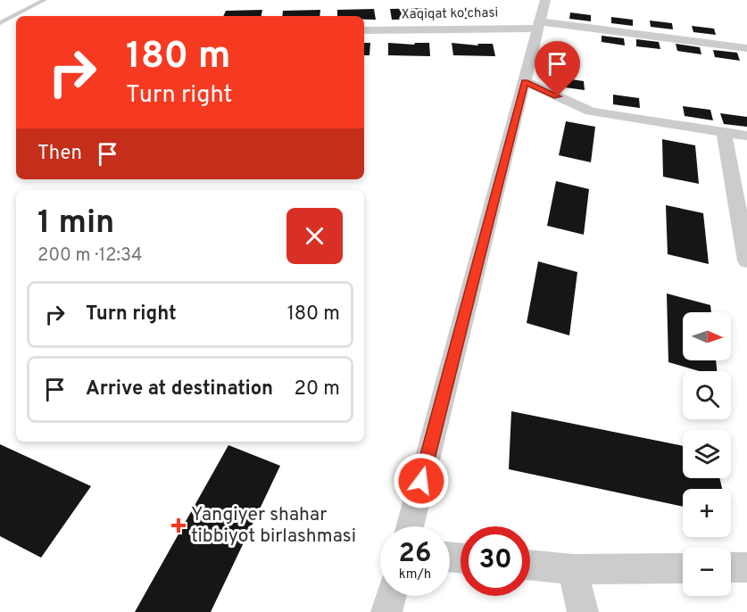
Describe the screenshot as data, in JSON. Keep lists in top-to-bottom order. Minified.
{"streets":{"street":["Xaqiqat ko'chasi"]},"places":{"health":["Yangiyer shahar tibbiyot birlashmasi"]},"north":"right","page":{"turn":["180 m","Turn right"],"then":"Then","heading":["1 min","200 m · 12:34"],"list":[{"name":"Turn right","value":"180 m"},{"name":"Arrive at destination","value":"20 m"}],"map_buttons":["+","−"],"speed":"26 km/h","limit":"30"}}
